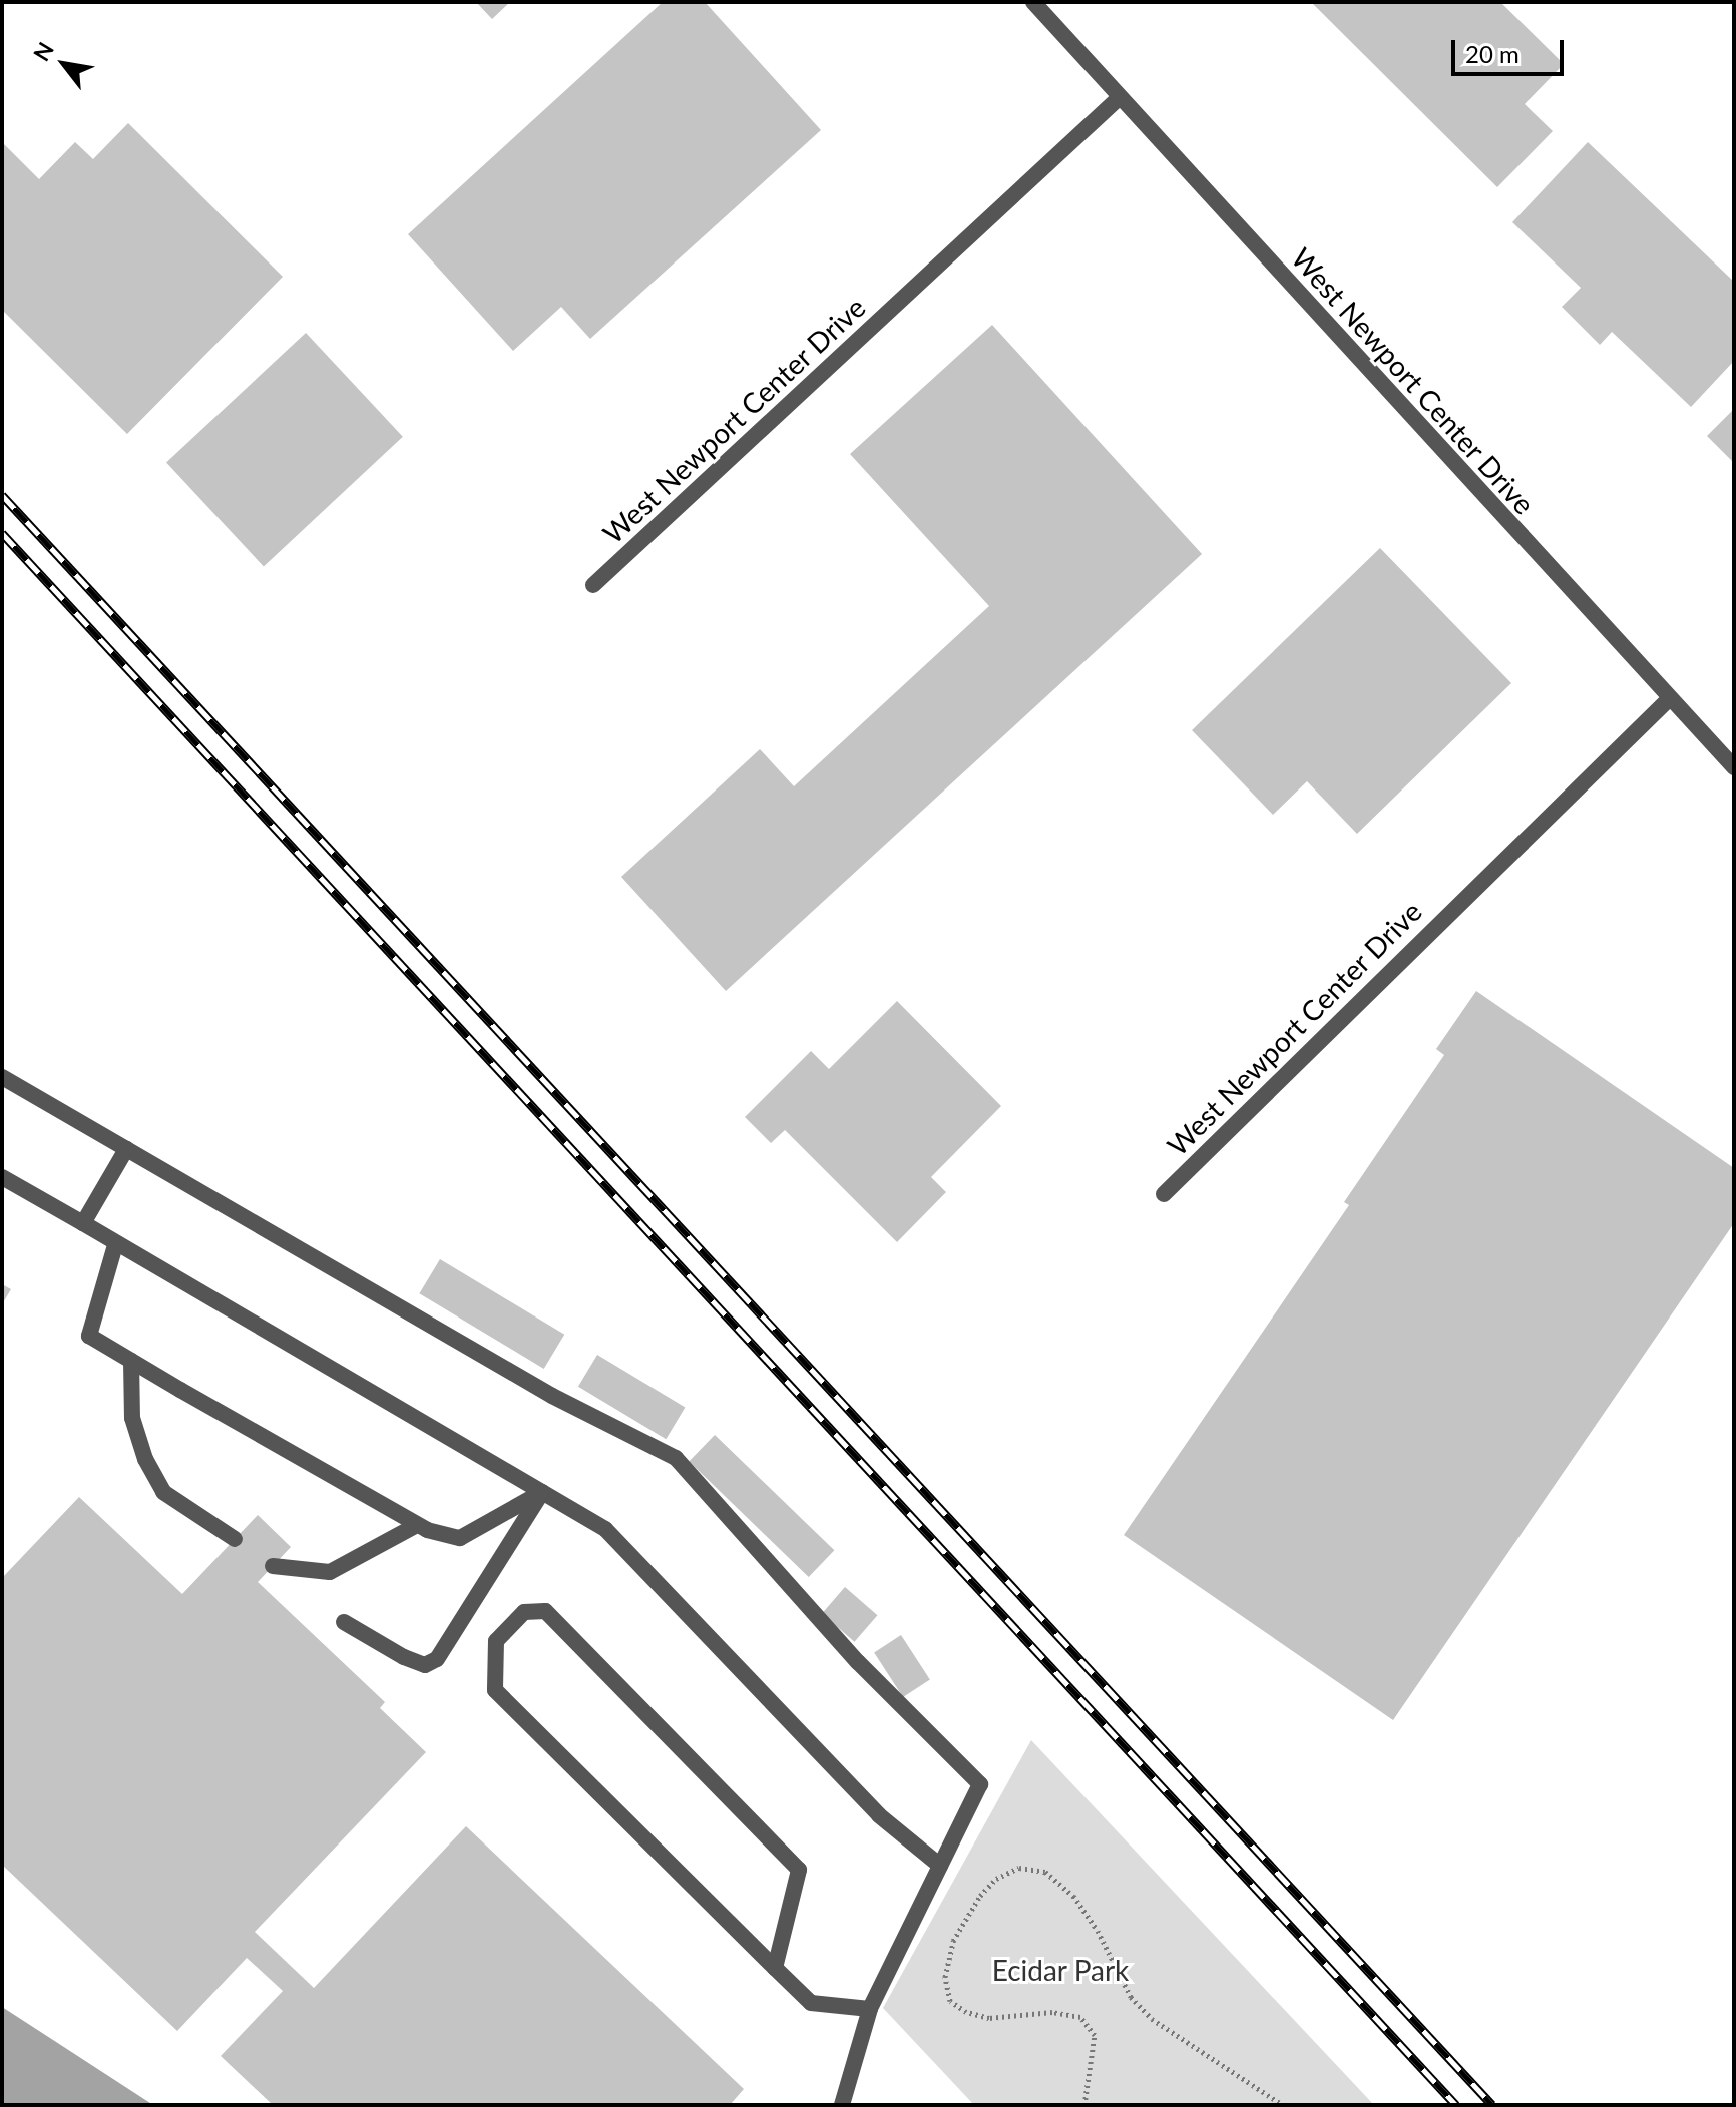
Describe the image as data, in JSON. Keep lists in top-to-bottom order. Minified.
{"streets":{"street":["West Newport Center Drive"]},"parks":["Ecidar Park"],"scale_bar":"20 m","north":"top left"}
